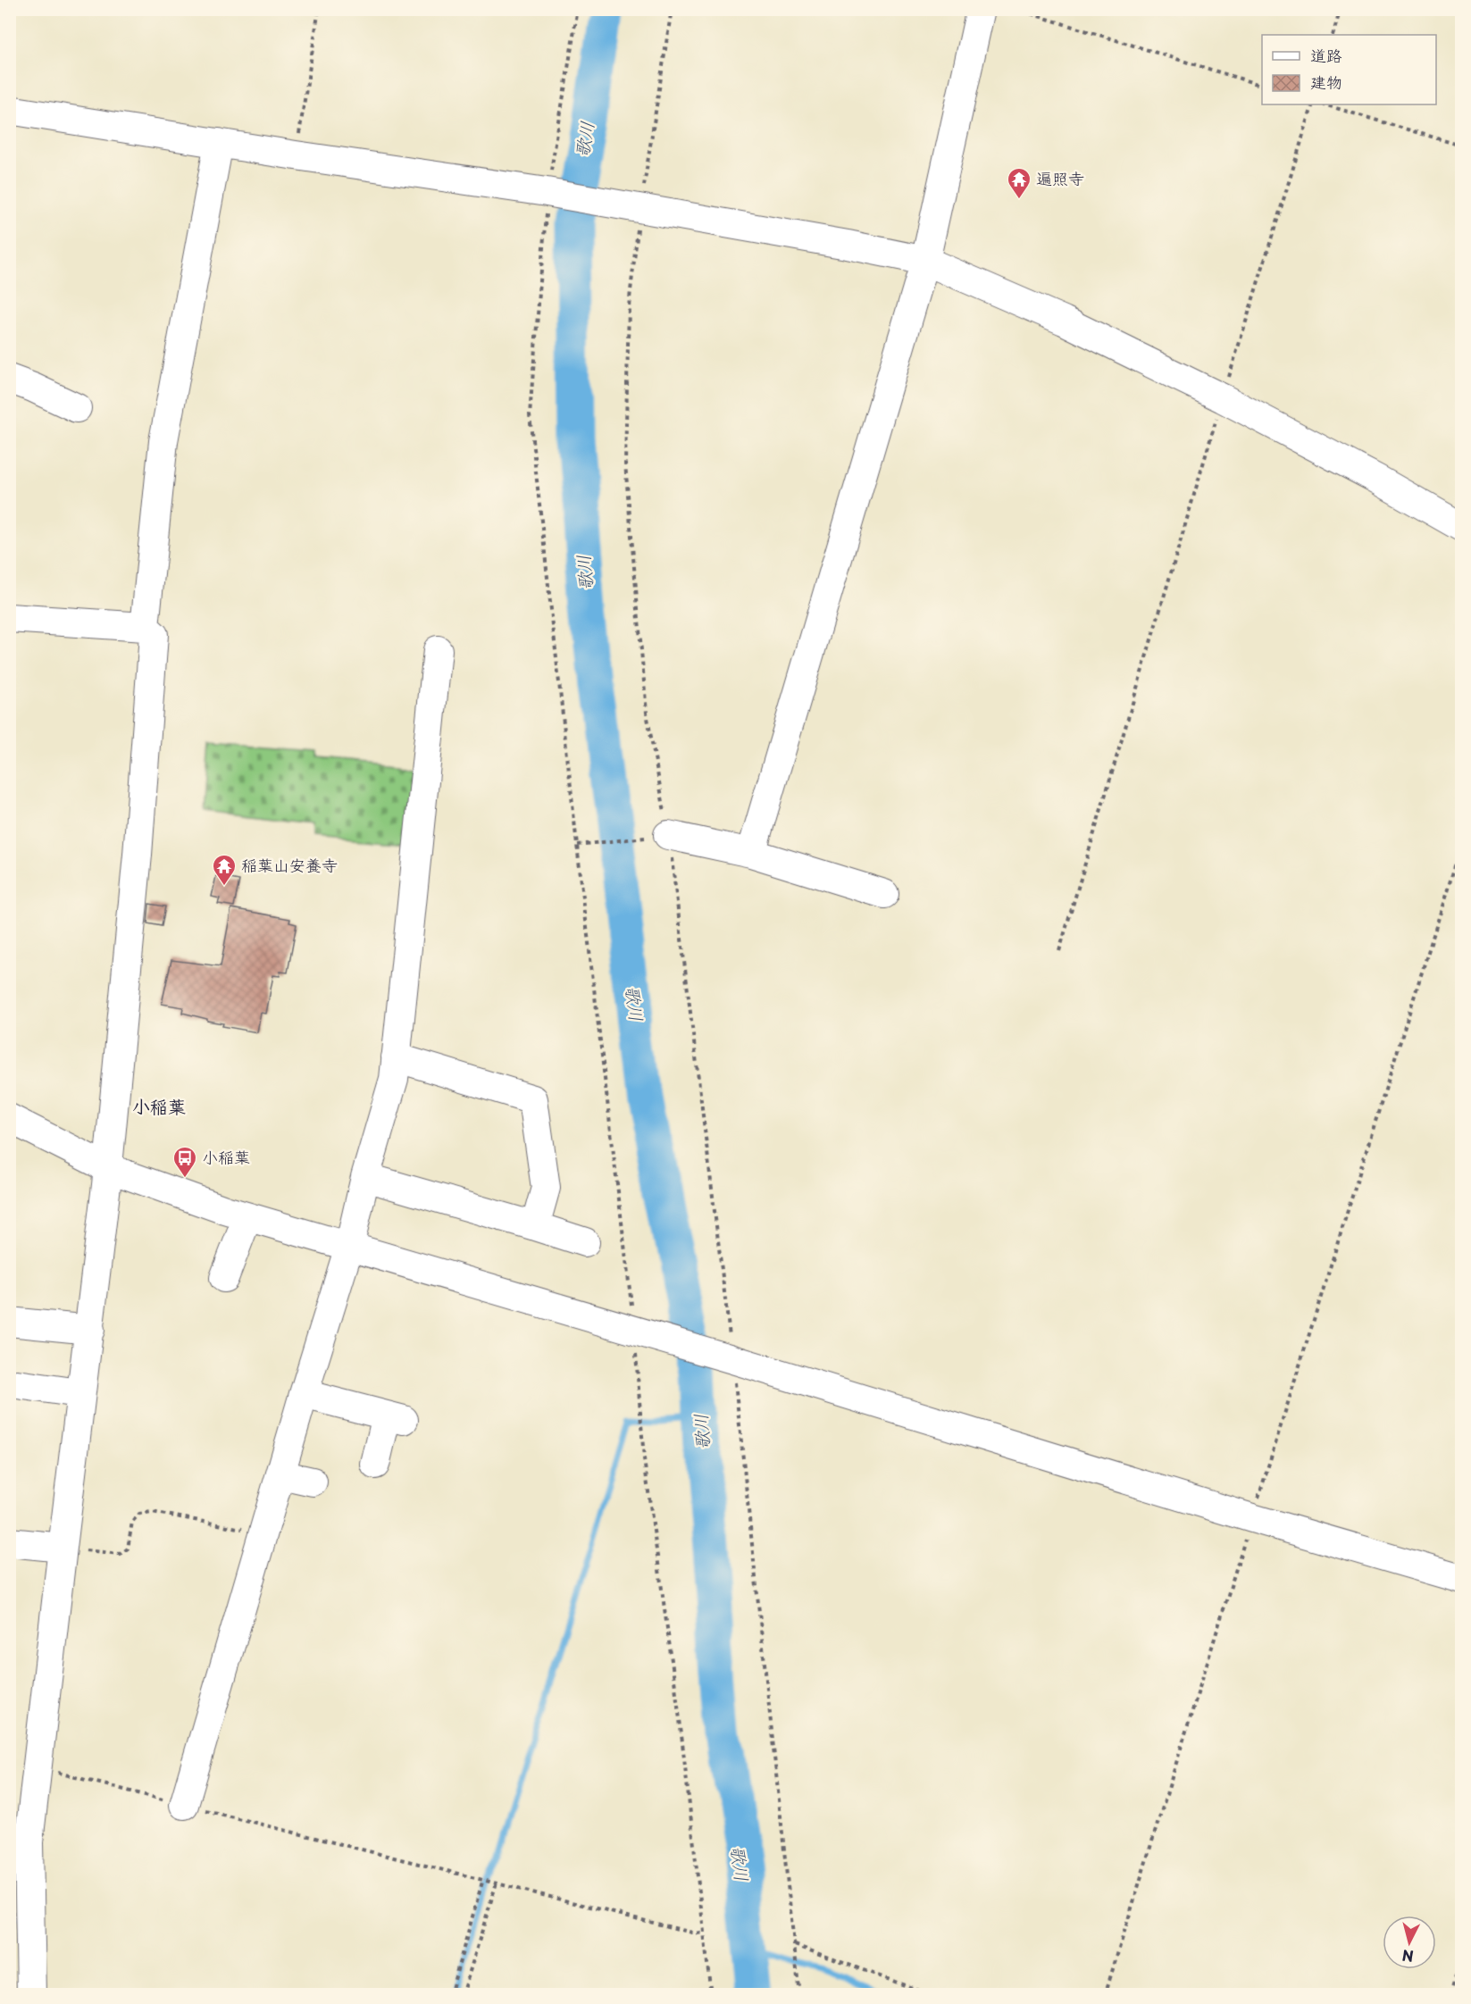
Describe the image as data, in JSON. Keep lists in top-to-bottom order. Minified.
{"districts":["小稲葉"],"water":["歌川"],"places":{"temple":["遍照寺","稲葉山安養寺"],"bus stop":["小稲葉"]},"legend":["道路","建物"],"north":"bottom"}
